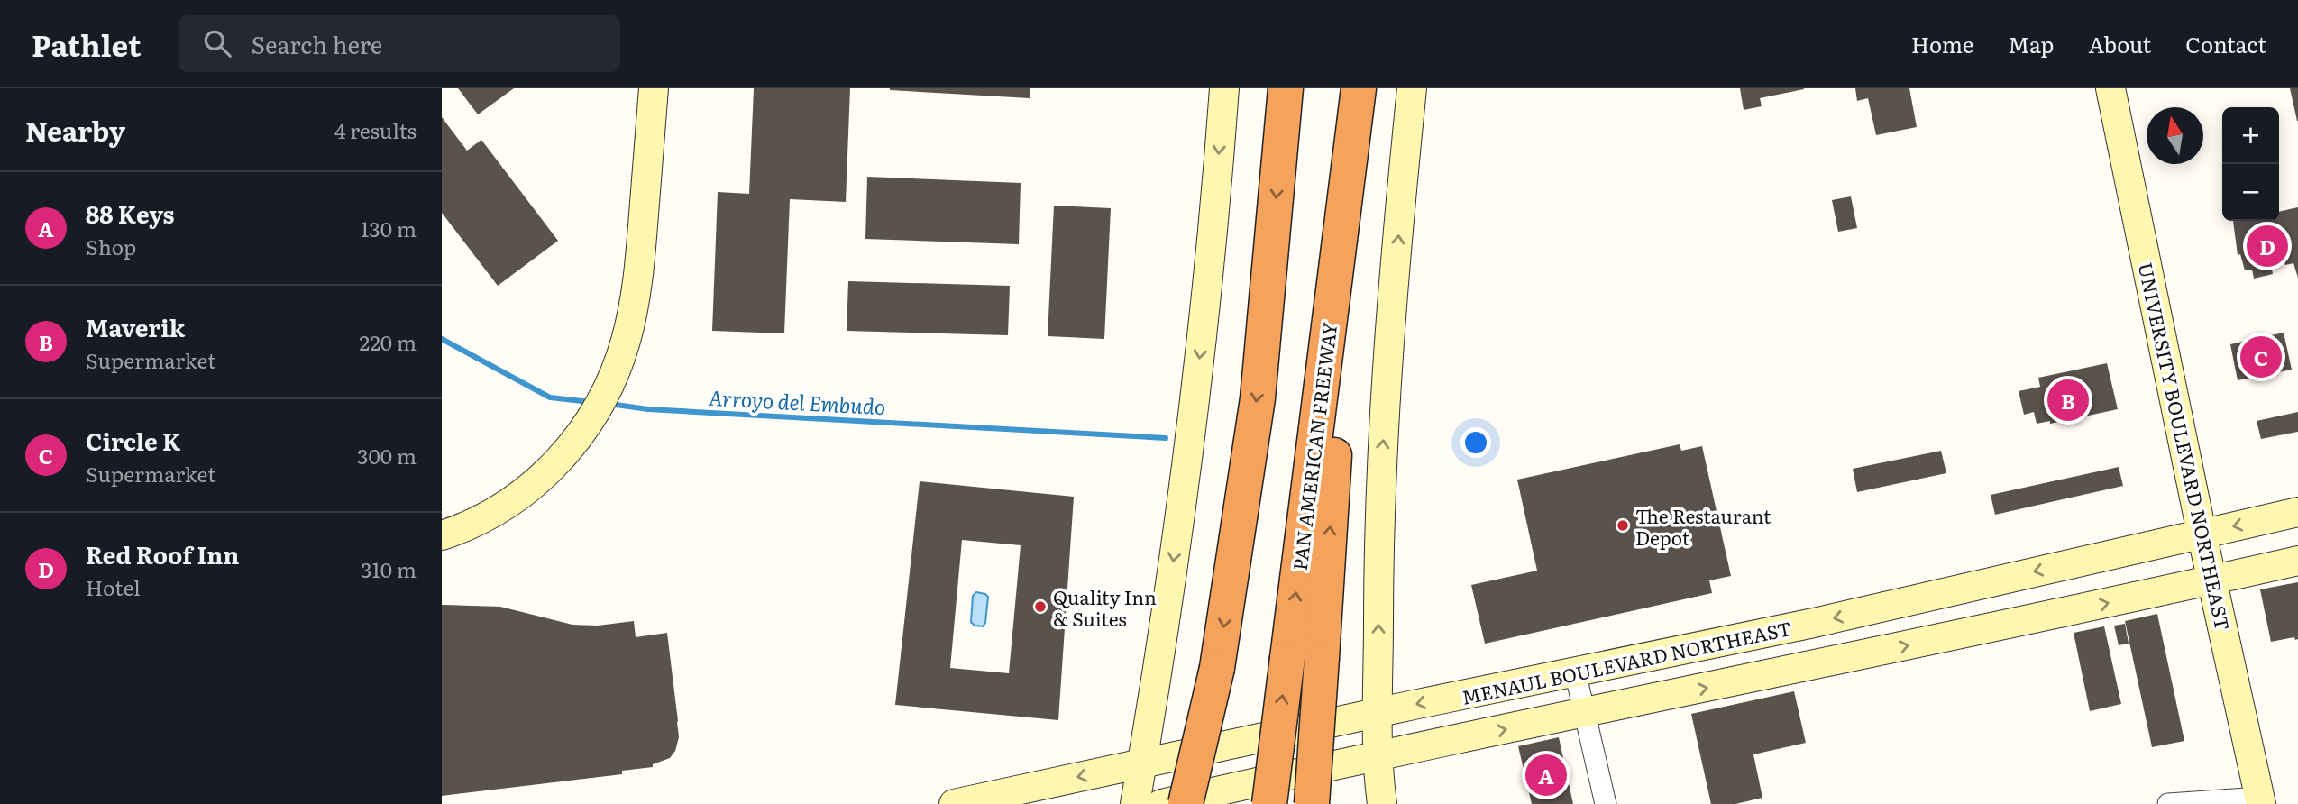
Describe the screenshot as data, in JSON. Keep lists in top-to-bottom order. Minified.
{"streets":{"highway":["PAN AMERICAN FREEWAY"],"main road":["UNIVERSITY BOULEVARD NORTHEAST","MENAUL BOULEVARD NORTHEAST"]},"crossings":[["UNIVERSITY BOULEVARD NORTHEAST","MENAUL BOULEVARD NORTHEAST"]],"water":["Arroyo del Embudo"],"places":["The Restaurant Depot","Quality Inn & Suites"],"north":"top","page":{"header":"Pathlet","search":"Search here","nav":["Home","Map","About","Contact"],"heading":["Nearby","4 results"],"map_buttons":["+","−"],"list":[{"mark":"A","name":"88 Keys","note":"Shop","value":"130 m"},{"mark":"B","name":"Maverik","note":"Supermarket","value":"220 m"},{"mark":"C","name":"Circle K","note":"Supermarket","value":"300 m"},{"mark":"D","name":"Red Roof Inn","note":"Hotel","value":"310 m"}],"pins":["D","C","B","A"]}}
